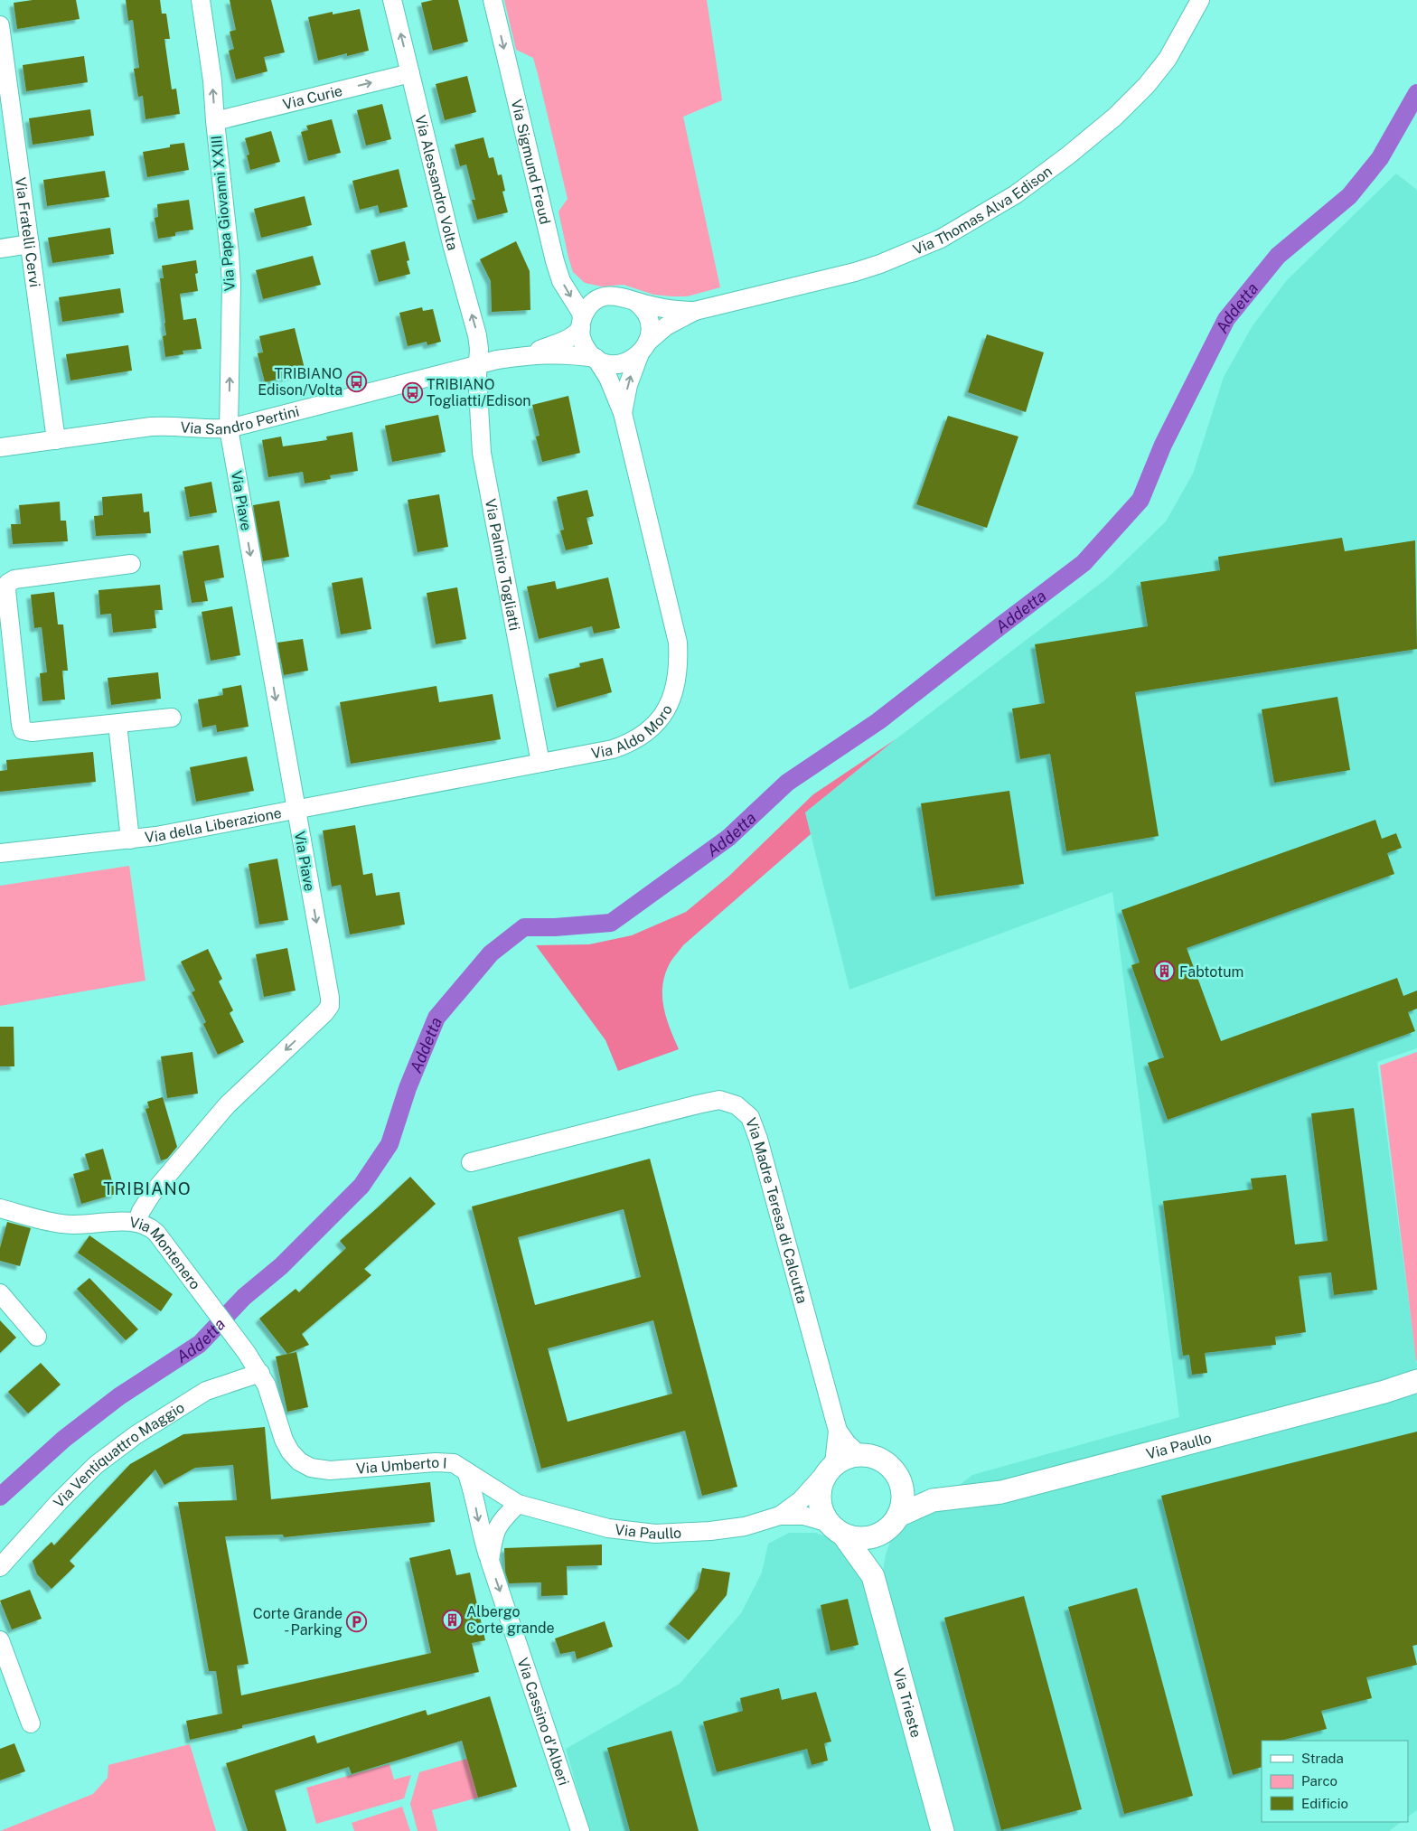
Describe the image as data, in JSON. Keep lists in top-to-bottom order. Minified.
{"streets":{"street":["Via Curie","Via Sigmund Freud","Via Alessandro Volta","Via Thomas Alva Edison","Via Papa Giovanni XXIII","Via Fratelli Cervi","Via Sandro Pertini","Via Piave","Via Palmiro Togliatti","Via Aldo Moro","Via della Liberazione","Via Madre Teresa di Calcutta","Via Montenero","Via Paullo","Via Ventiquattro Maggio","Via Umberto I","Via Trieste","Via Cassino d'Alberi"]},"crossings":[["Via Curie","Via Alessandro Volta"],["Via Curie","Via Papa Giovanni XXIII"],["Via Sigmund Freud","Via Thomas Alva Edison"],["Via Sigmund Freud","Via Sandro Pertini"],["Via Sigmund Freud","Via Aldo Moro"],["Via Alessandro Volta","Via Sandro Pertini"],["Via Alessandro Volta","Via Palmiro Togliatti"],["Via Thomas Alva Edison","Via Sandro Pertini"],["Via Thomas Alva Edison","Via Aldo Moro"],["Via Papa Giovanni XXIII","Via Sandro Pertini"],["Via Papa Giovanni XXIII","Via Piave"],["Via Fratelli Cervi","Via Sandro Pertini"],["Via Sandro Pertini","Via Piave"],["Via Sandro Pertini","Via Palmiro Togliatti"],["Via Sandro Pertini","Via Aldo Moro"],["Via Piave","Via Aldo Moro"],["Via Piave","Via della Liberazione"],["Via Piave","Via Montenero"],["Via Palmiro Togliatti","Via Aldo Moro"],["Via Aldo Moro","Via della Liberazione"],["Via Madre Teresa di Calcutta","Via Paullo"],["Via Madre Teresa di Calcutta","Via Trieste"],["Via Montenero","Via Ventiquattro Maggio"],["Via Montenero","Via Umberto I"],["Via Paullo","Via Umberto I"],["Via Paullo","Via Trieste"],["Via Paullo","Via Cassino d'Alberi"],["Via Ventiquattro Maggio","Via Umberto I"],["Via Umberto I","Via Cassino d'Alberi"]],"one_way":["Via Curie","Via Sigmund Freud","Via Alessandro Volta","Via Papa Giovanni XXIII","Via Piave","Via Cassino d'Alberi"],"districts":["TRIBIANO"],"water":["Addetta"],"places":{"bus stop":["TRIBIANO Edison/Volta","TRIBIANO Togliatti/Edison"],"building":["Fabtotum","Albergo Corte grande"],"parking":["Corte Grande - Parking"]},"legend":["Strada","Parco","Edificio"]}
